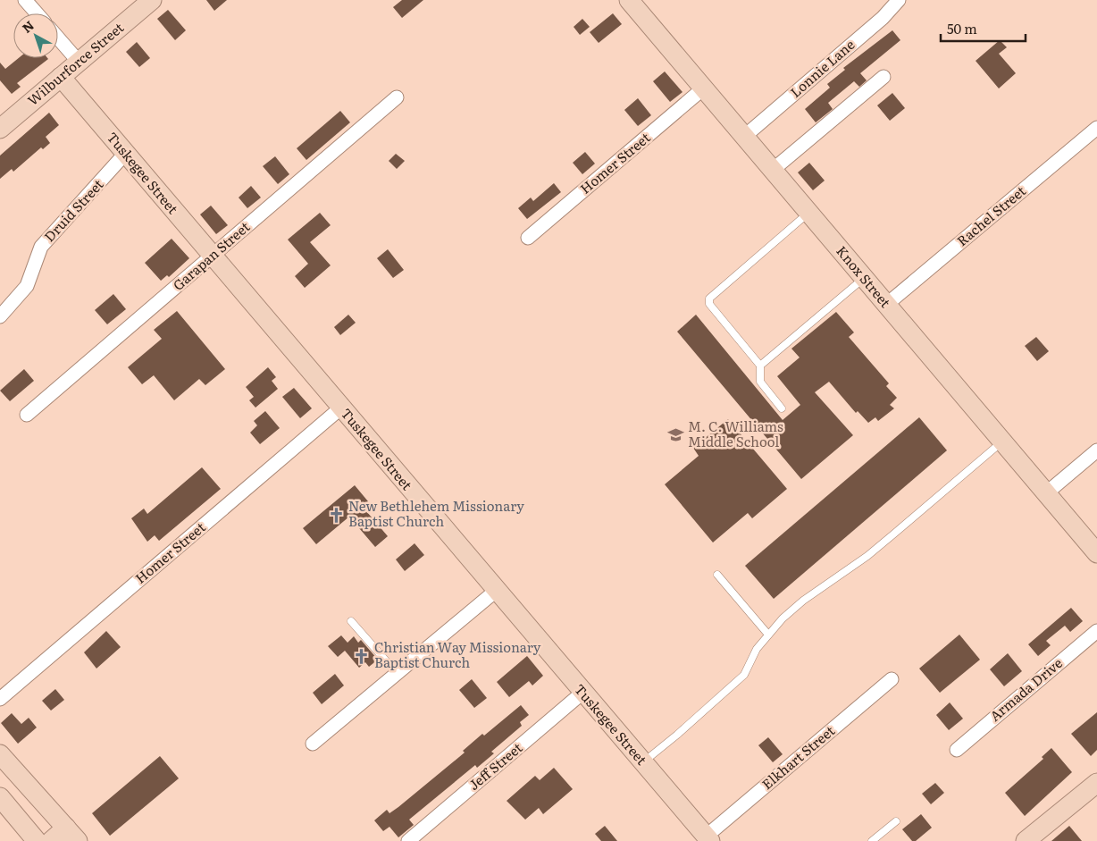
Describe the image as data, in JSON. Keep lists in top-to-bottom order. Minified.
{"streets":{"street":["Wilburforce Street","Lonnie Lane","Homer Street","Tuskegee Street","Druid Street","Rachel Street","Garapan Street","Knox Street","Armada Drive","Elkhart Street","Jeff Street"]},"crossings":[["Wilburforce Street","Tuskegee Street"],["Lonnie Lane","Knox Street"],["Homer Street","Tuskegee Street"],["Homer Street","Knox Street"],["Tuskegee Street","Druid Street"],["Tuskegee Street","Garapan Street"],["Tuskegee Street","Elkhart Street"],["Tuskegee Street","Jeff Street"],["Rachel Street","Knox Street"]],"places":{"school or university":["M. C. Williams Middle School"],"church":["New Bethlehem Missionary Baptist Church","Christian Way Missionary Baptist Church"]},"scale_bar":"50 m","north":"top left"}
